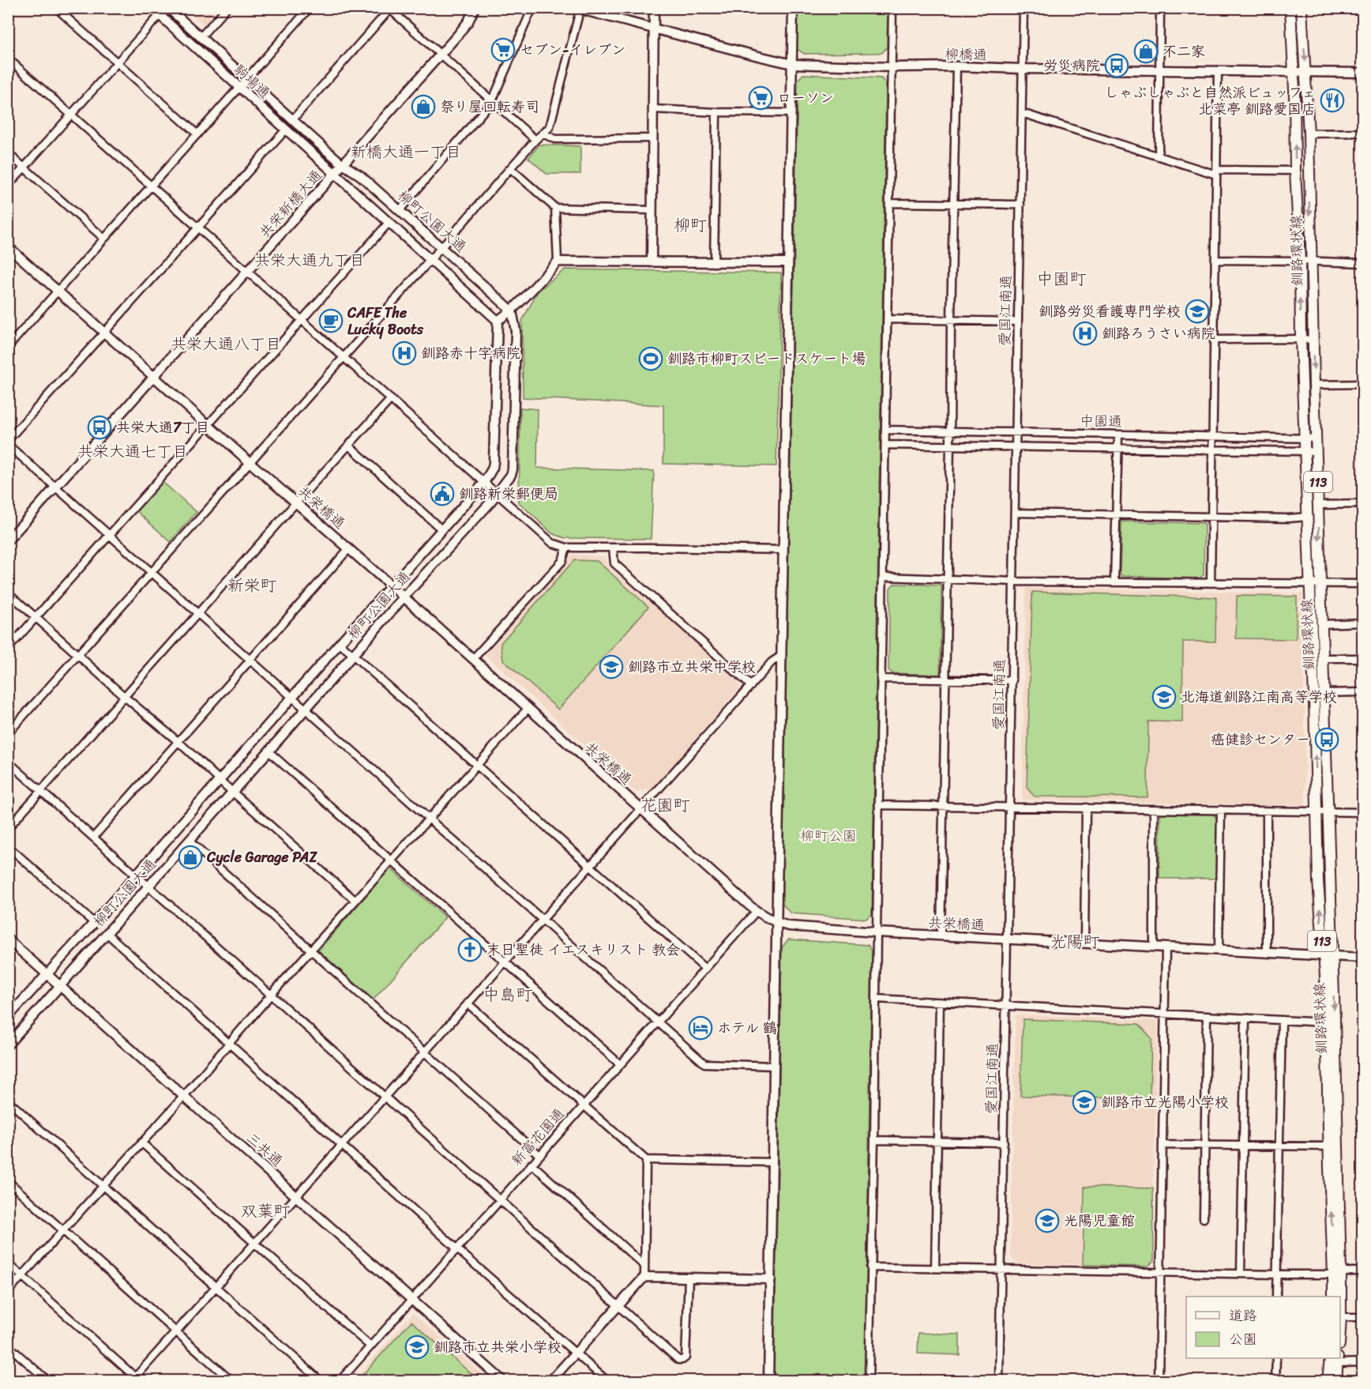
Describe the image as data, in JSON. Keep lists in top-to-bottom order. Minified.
{"streets":{"main road":["釧路環状線","113"],"street":["柳橋通","駒場通","共栄新橋大通","柳町公園大通","愛国江南通","中園通","共栄橋通","新富花園通","三共通"]},"crossings":[["柳橋通","釧路環状線"],["柳橋通","愛国江南通"],["駒場通","共栄新橋大通"],["駒場通","柳町公園大通"],["共栄新橋大通","柳町公園大通"],["共栄新橋大通","共栄橋通"],["柳町公園大通","共栄橋通"],["柳町公園大通","三共通"],["釧路環状線","中園通"],["釧路環状線","共栄橋通"],["愛国江南通","中園通"],["愛国江南通","共栄橋通"],["共栄橋通","新富花園通"],["新富花園通","三共通"]],"districts":["新橋大通一丁目","柳町","共栄大通九丁目","中園町","共栄大通八丁目","共栄大通七丁目","新栄町","花園町","光陽町","中島町","双葉町"],"parks":["柳町公園"],"places":{"supermarket":["セブン-イレブン","ローソン"],"shop":["不二家","祭り屋回転寿司","Cycle Garage PAZ"],"bus stop":["労災病院","共栄大通7丁目","癌健診センター"],"restaurant":["しゃぶしゃぶと自然派ビュッフェ 北菜亭 釧路愛国店"],"school or university":["釧路労災看護専門学校","釧路市立共栄中学校","北海道釧路江南高等学校","釧路市立光陽小学校","光陽児童館","釧路市立共栄小学校"],"cafe":["CAFE The Lucky Boots"],"hospital":["釧路ろうさい病院","釧路赤十字病院"],"sports":["釧路市柳町スピードスケート場"],"public building":["釧路新栄郵便局"],"church":["末日聖徒 イエスキリスト 教会"],"hotel":["ホテル 鶴"]},"legend":["道路","公園"]}
